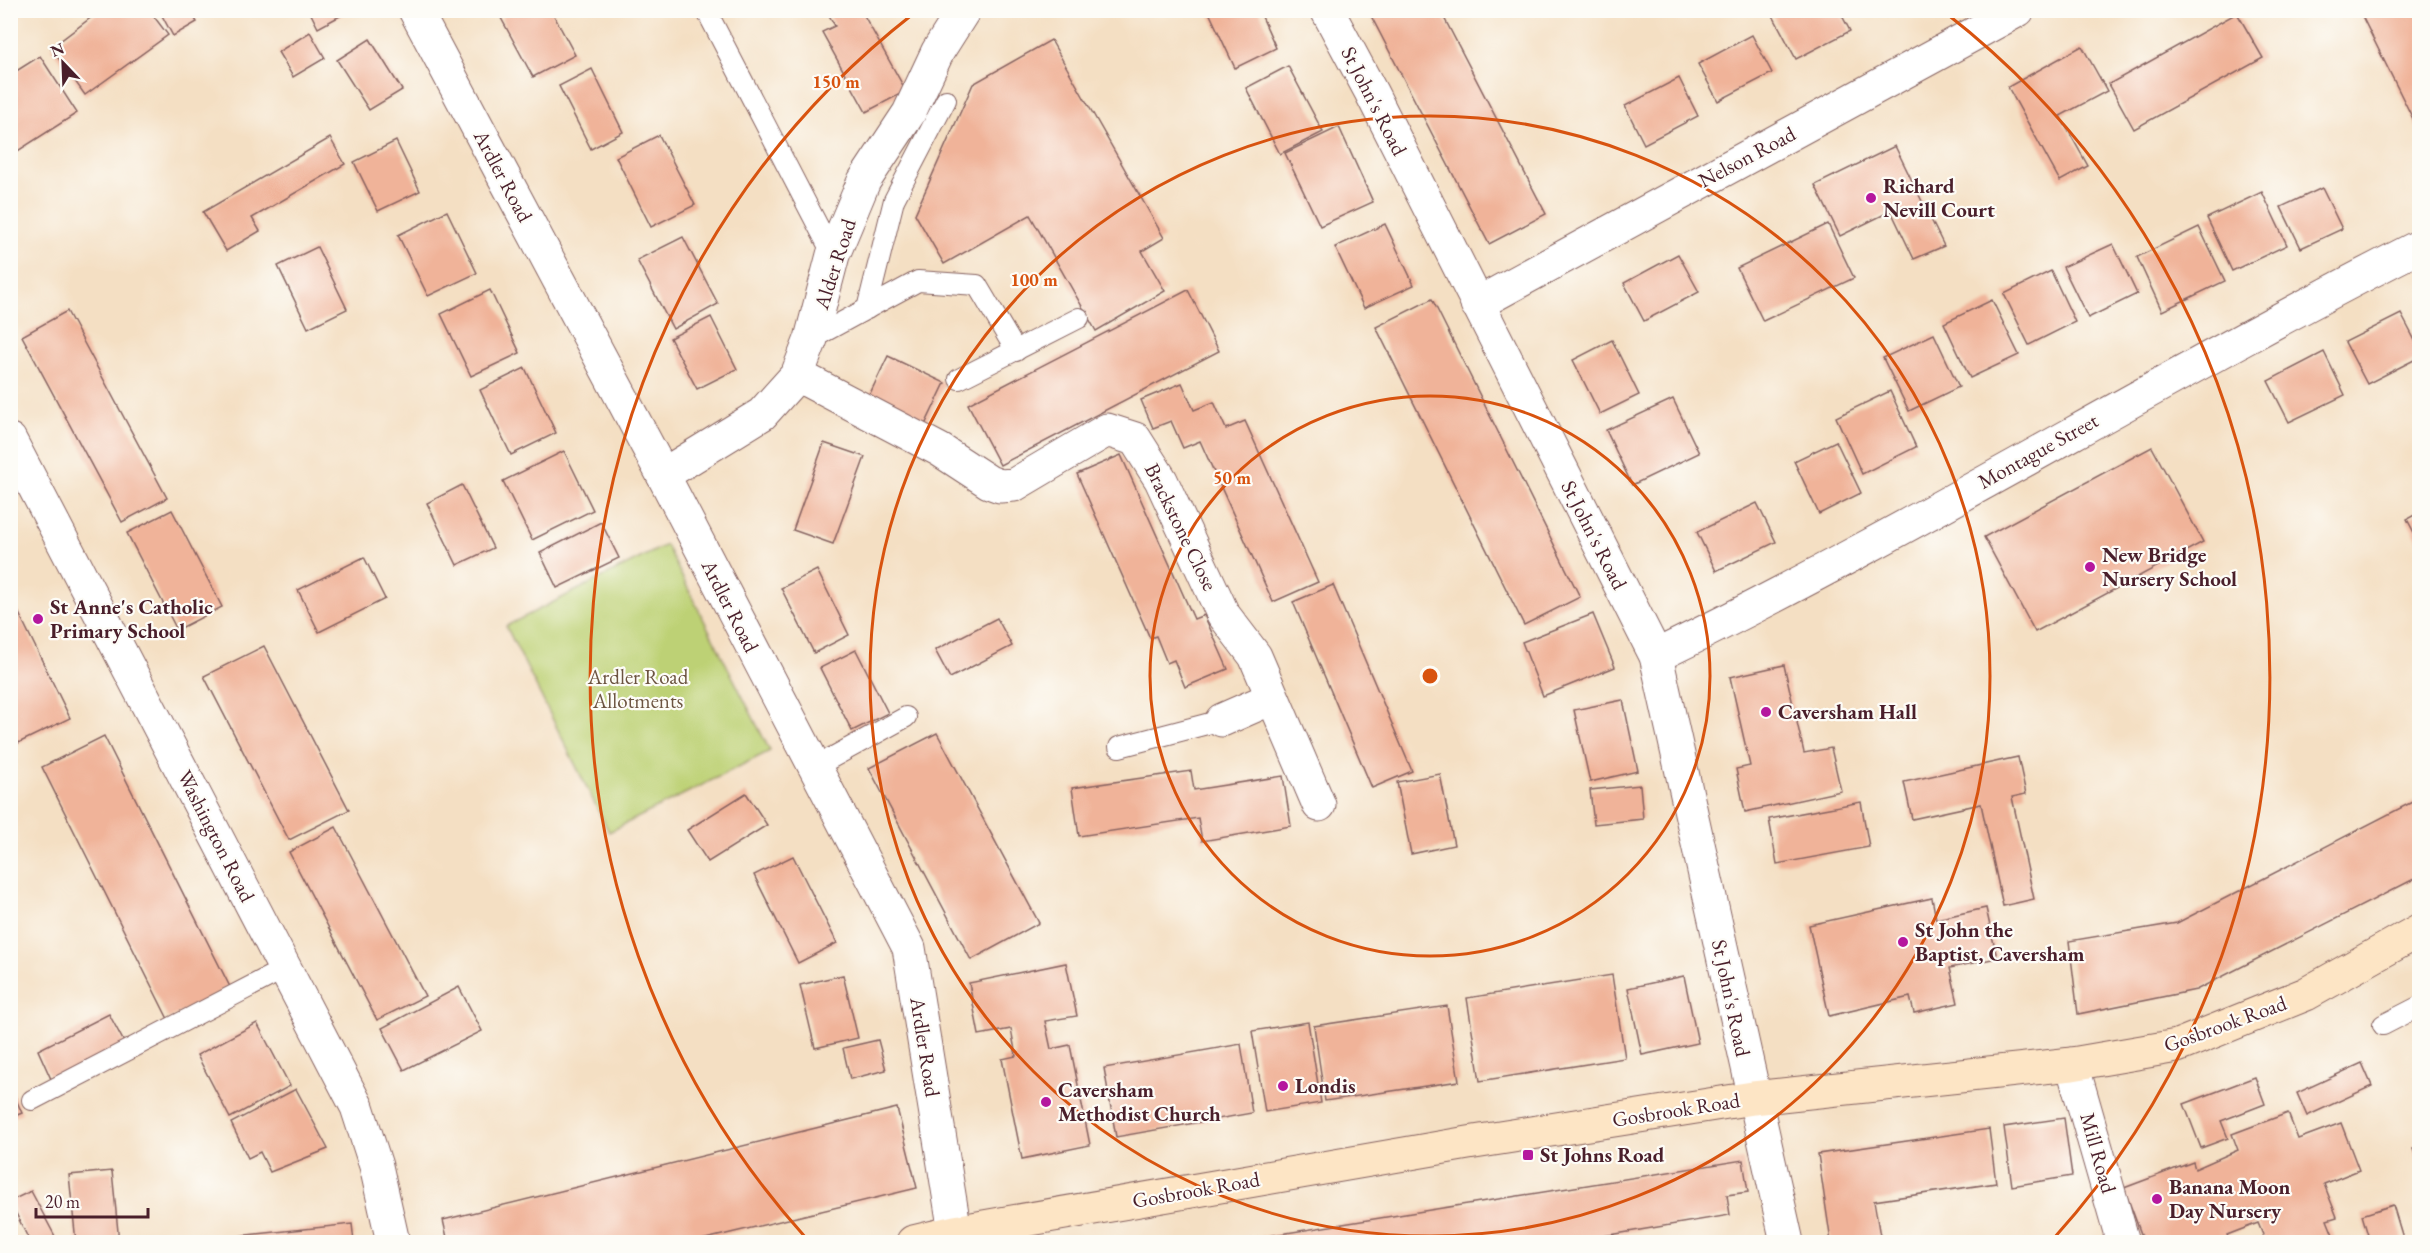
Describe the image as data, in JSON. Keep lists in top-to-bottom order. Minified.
{"streets":{"main road":["Gosbrook Road"],"street":["St John's Road","Nelson Road","Ardler Road","Alder Road","Montague Street","Brackstone Close","Washington Road","Mill Road"]},"crossings":[["St John's Road","Nelson Road"],["St John's Road","Montague Street"],["St John's Road","Gosbrook Road"],["Ardler Road","Alder Road"],["Ardler Road","Gosbrook Road"],["Alder Road","Brackstone Close"],["Gosbrook Road","Mill Road"]],"parks":["Ardler Road Allotments"],"places":{"other":["Richard Nevill Court","New Bridge Nursery School","St Anne's Catholic Primary School","Caversham Hall","St John the Baptist, Caversham","Londis","Caversham Methodist Church","Banana Moon Day Nursery"],"transit":["St Johns Road"]},"scale_bar":"20 m","north":"top left","rings":["150 m","100 m","50 m"]}
